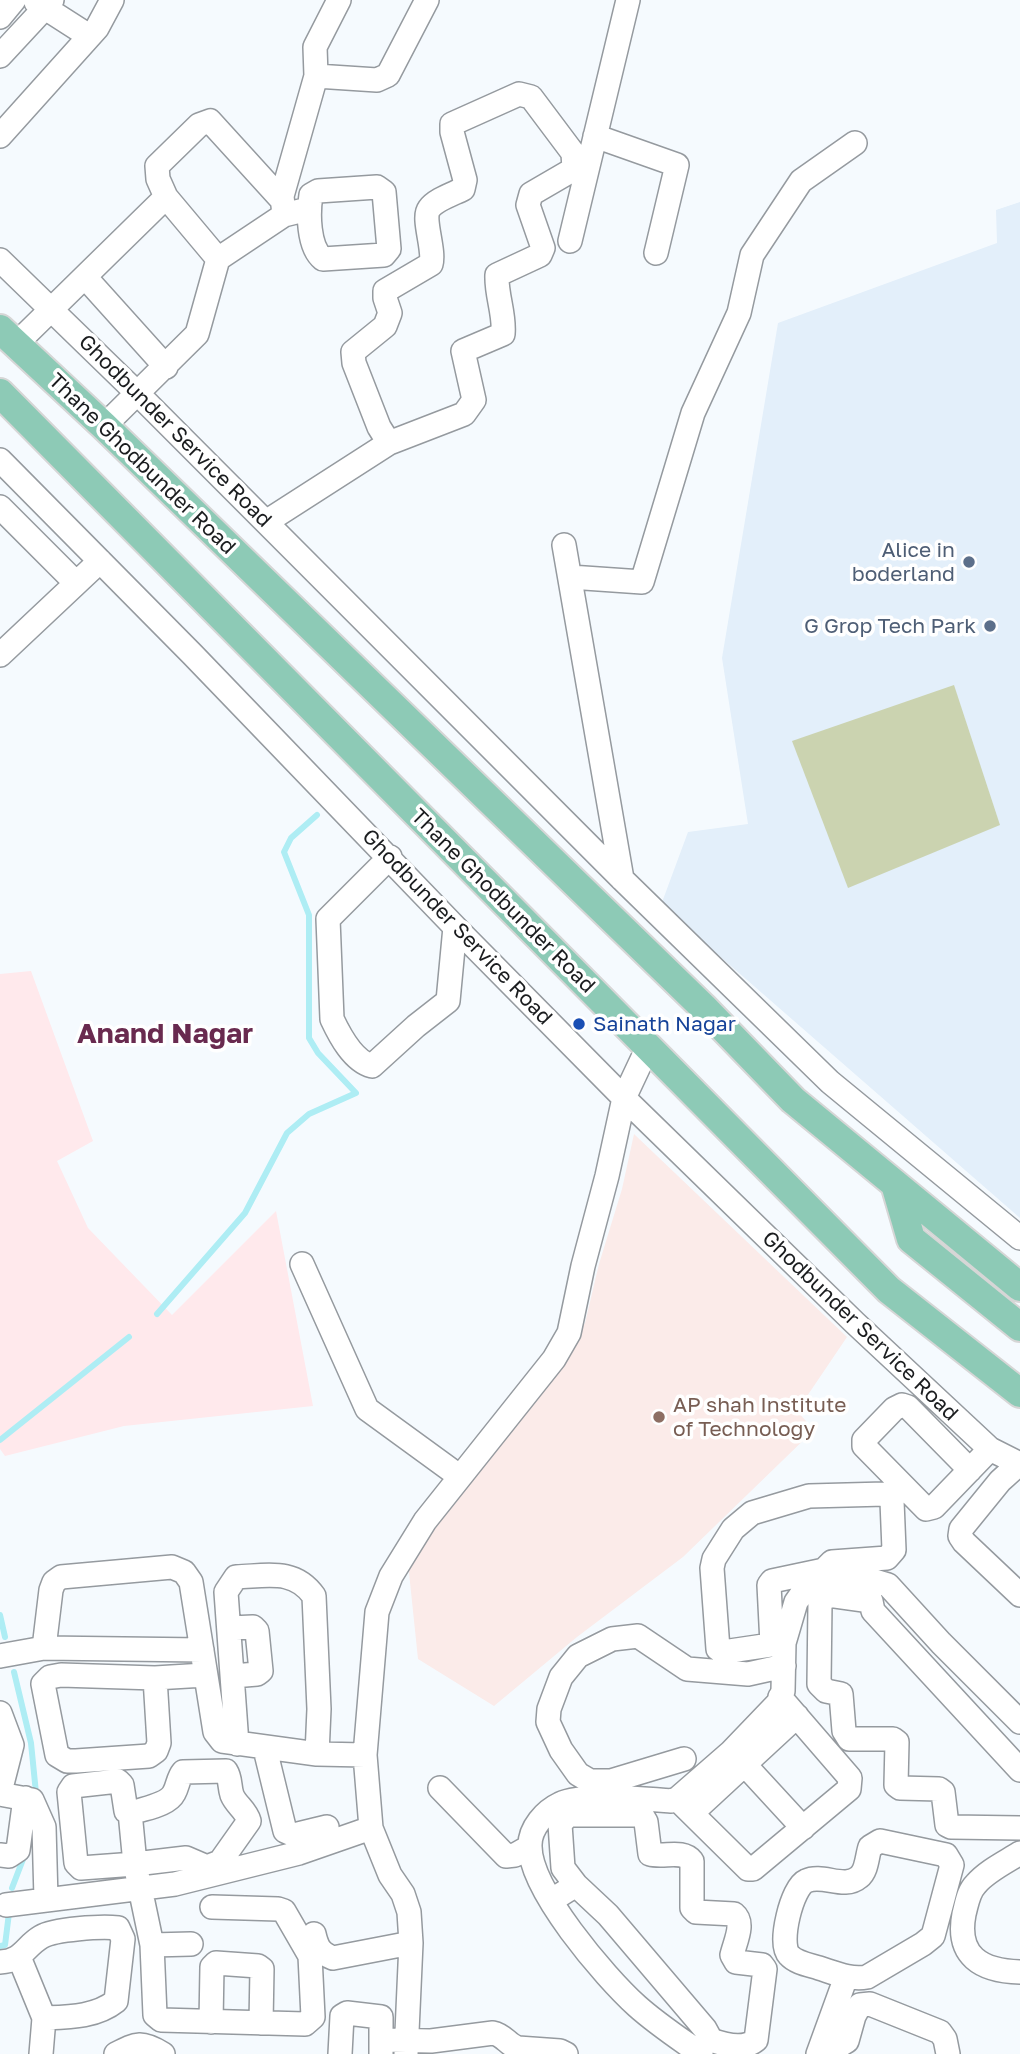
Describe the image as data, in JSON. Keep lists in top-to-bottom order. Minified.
{"streets":{"main road":["Thane Ghodbunder Road"],"street":["Ghodbunder Service Road"]},"districts":["Anand Nagar"],"places":["Alice in boderland","G Grop Tech Park","Sainath Nagar","AP shah Institute of Technology"]}
